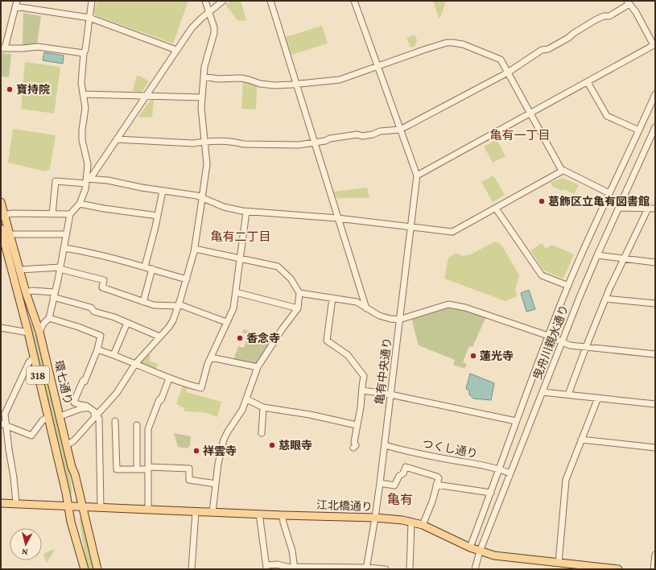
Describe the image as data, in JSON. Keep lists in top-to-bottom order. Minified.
{"streets":{"main road":["318","環七通り","江北橋通り"],"street":["曳舟川親水通り","亀有中央通り","つくし通り"]},"crossings":[["曳舟川親水通り","つくし通り"],["曳舟川親水通り","江北橋通り"],["亀有中央通り","つくし通り"],["亀有中央通り","江北橋通り"],["環七通り","江北橋通り"]],"districts":["亀有一丁目","亀有二丁目","亀有"],"places":["寶持院","葛飾区立亀有図書館","香念寺","蓮光寺","慈眼寺","祥雲寺"],"north":"bottom"}
